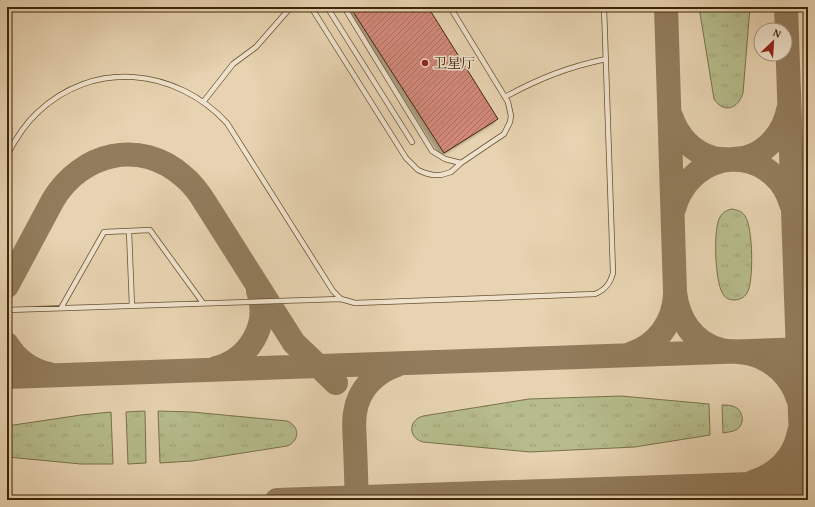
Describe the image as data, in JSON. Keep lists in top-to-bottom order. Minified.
{"places":["卫星厅"],"north":"top right"}
